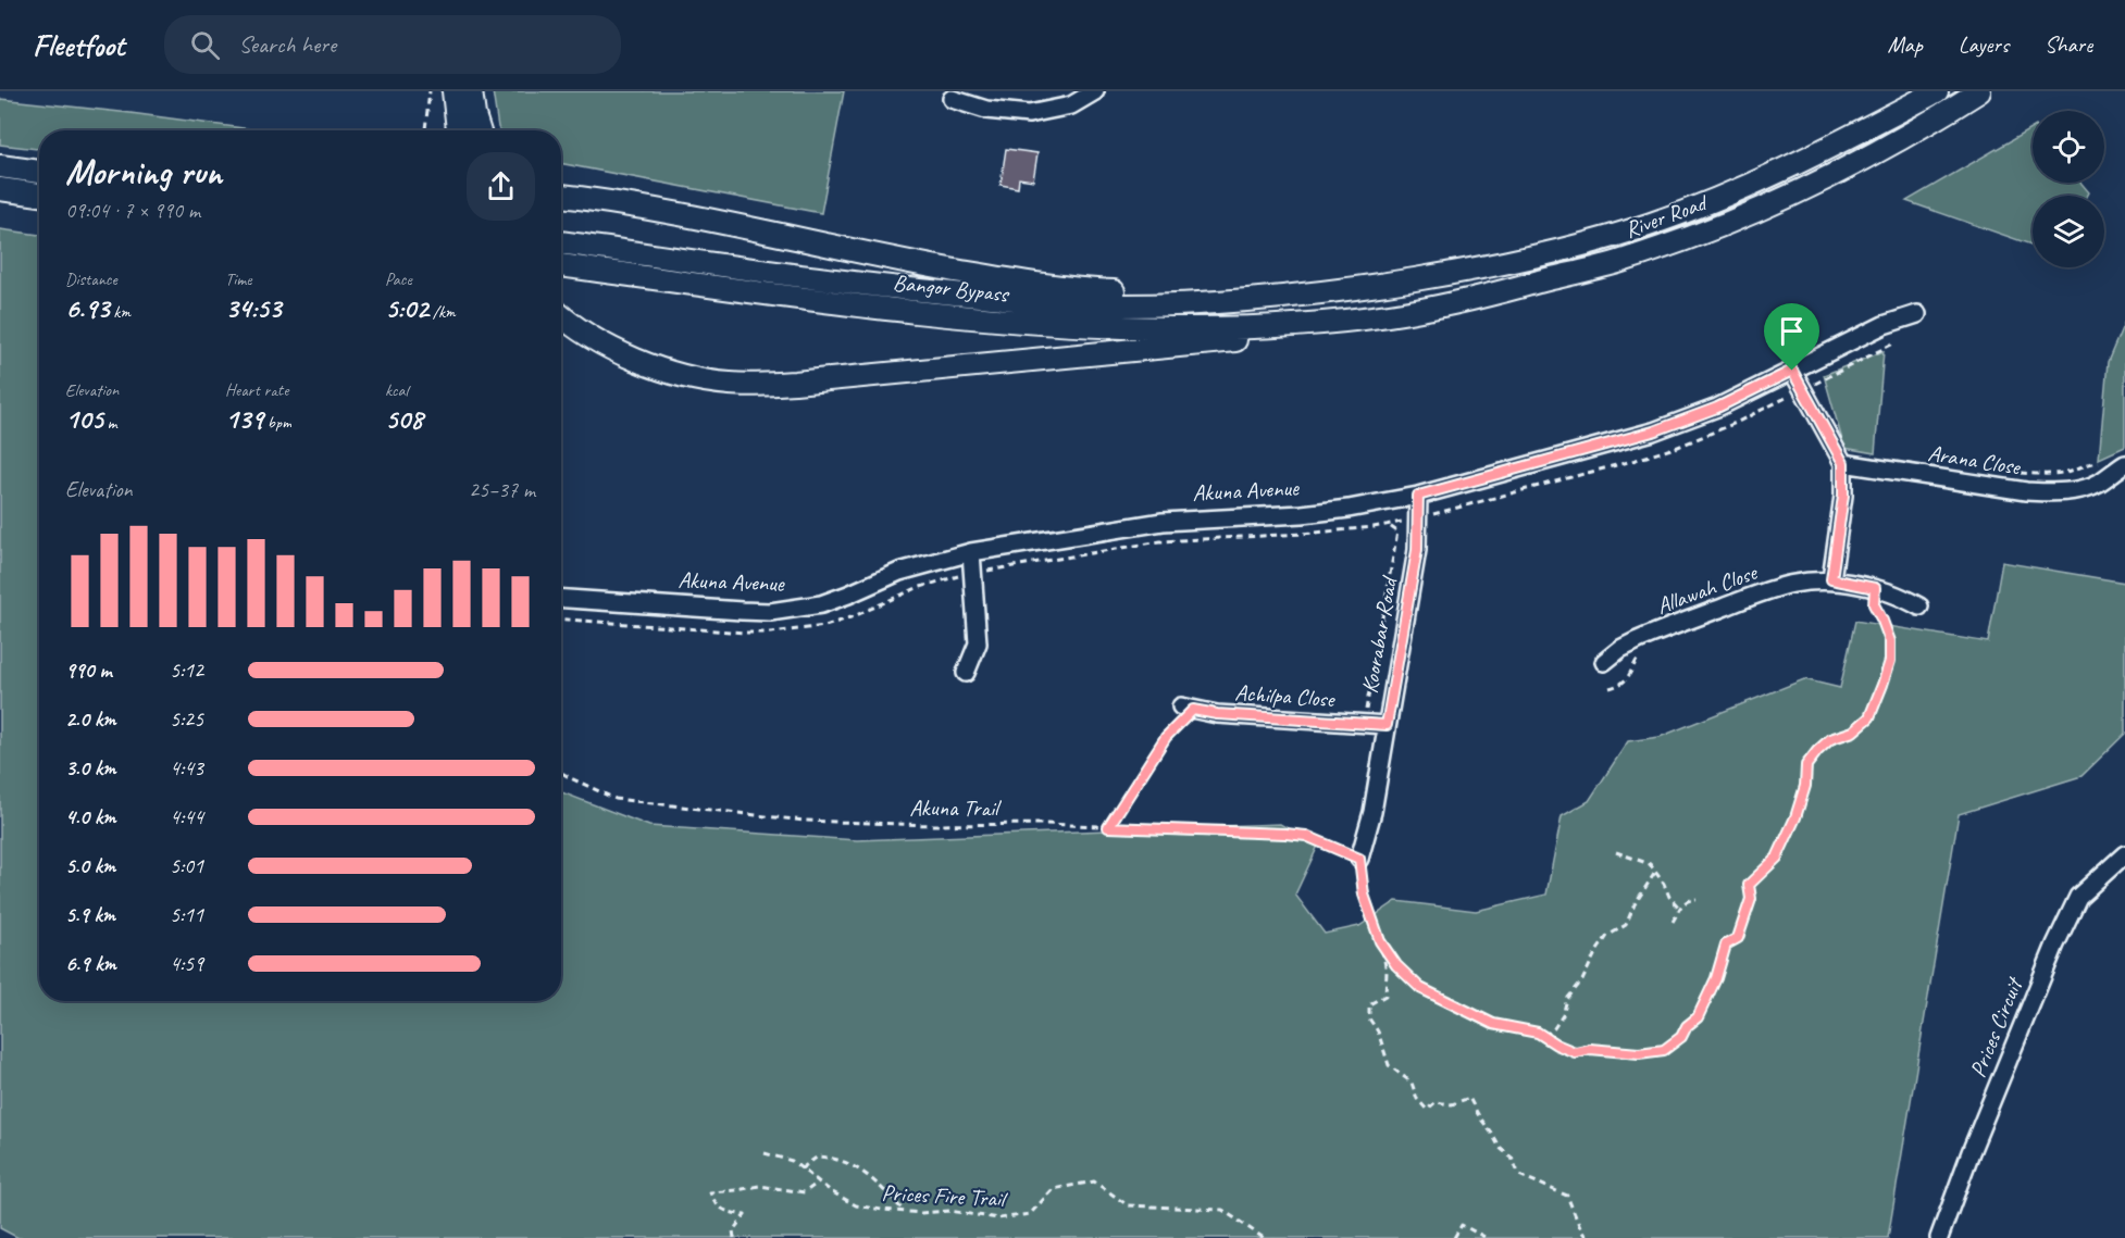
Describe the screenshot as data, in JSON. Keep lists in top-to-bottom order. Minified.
{"streets":{"main road":["River Road","Bangor Bypass"],"street":["Arana Close","Akuna Avenue","Allawah Close","Koorabar Road","Achilpa Close","Prices Circuit"],"path":["Akuna Trail","Prices Fire Trail"]},"crossings":[["River Road","Bangor Bypass"],["Akuna Avenue","Koorabar Road"],["Koorabar Road","Achilpa Close"],["Koorabar Road","Akuna Trail"]],"page":{"header":"Fleetfoot","search":"Search here","nav":["Map","Layers","Share"],"heading":["Morning run","09:04 · 7 × 990 m"],"stats":[["Distance","6.93 km"],["Time","34:53"],["Pace","5:02 /km"],["Elevation","105 m"],["Heart rate","139 bpm"],["kcal","508"]],"chart":["Elevation","25–37 m"],"list":[{"name":"990 m","note":"5:12"},{"name":"2.0 km","note":"5:25"},{"name":"3.0 km","note":"4:43"},{"name":"4.0 km","note":"4:44"},{"name":"5.0 km","note":"5:01"},{"name":"5.9 km","note":"5:11"},{"name":"6.9 km","note":"4:59"}]}}
